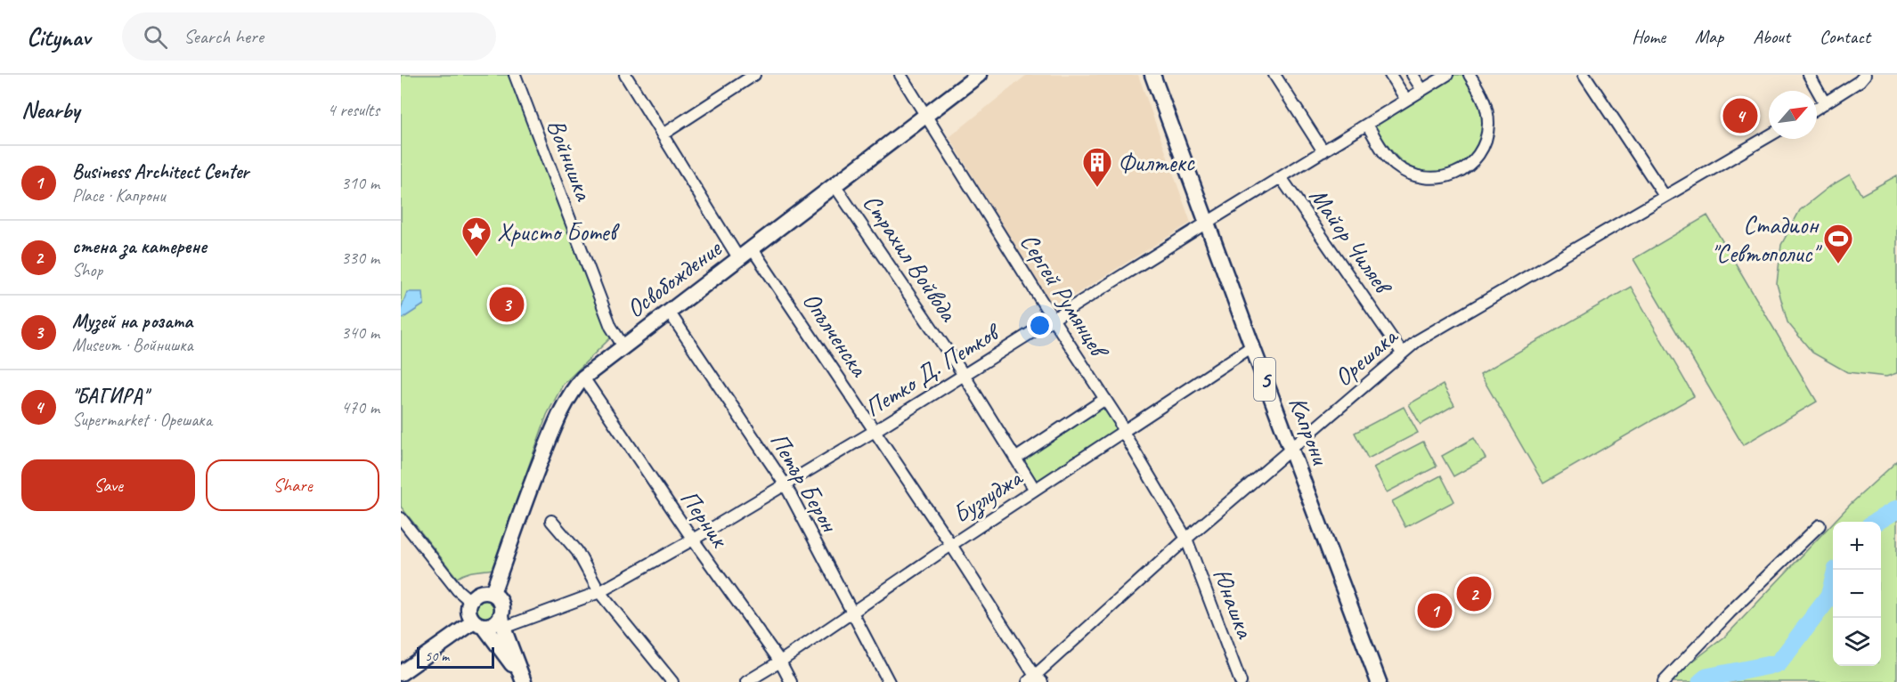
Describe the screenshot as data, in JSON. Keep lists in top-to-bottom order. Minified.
{"streets":{"main road":["Освобождение","5","Капрони"],"street":["Войнишка","Майор Чиляев","Страхил Войвода","Сергей Румянцев","Опълченска","Орешака","Петко Д. Петков","Петър Берон","Бузлуджа","Перник","Юнашка"]},"crossings":[["Войнишка","Освобождение"],["Майор Чиляев","Орешака"],["Майор Чиляев","Петко Д. Петков"],["Страхил Войвода","Освобождение"],["Страхил Войвода","Петко Д. Петков"],["Страхил Войвода","Бузлуджа"],["Освобождение","Сергей Румянцев"],["Освобождение","Опълченска"],["Освобождение","Петко Д. Петков"],["Освобождение","Петър Берон"],["Освобождение","Перник"],["Сергей Румянцев","Орешака"],["Сергей Румянцев","Петко Д. Петков"],["Сергей Румянцев","Бузлуджа"],["Сергей Румянцев","Юнашка"],["Опълченска","Орешака"],["Опълченска","Петко Д. Петков"],["Опълченска","Бузлуджа"],["Орешака","Капрони"],["Орешака","Юнашка"],["Петко Д. Петков","Капрони"],["Петко Д. Петков","Петър Берон"],["Петко Д. Петков","Перник"],["Капрони","Бузлуджа"],["Петър Берон","Бузлуджа"],["Бузлуджа","Перник"]],"places":{"building":["Филтекс"],"place":["Христо Ботев"],"sports":["Стадион \"Севтополис\""]},"scale_bar":"50 m","north":"top right","page":{"header":"Citynav","search":"Search here","nav":["Home","Map","About","Contact"],"heading":["Nearby","4 results"],"pins":["4","3","2","1"],"list":[{"mark":"1","name":"Business Architect Center","note":"Place · Капрони","value":"310 m"},{"mark":"2","name":"стена за катерене","note":"Shop","value":"330 m"},{"mark":"3","name":"Музей на розата","note":"Museum · Войнишка","value":"340 m"},{"mark":"4","name":"\"БАГИРА\"","note":"Supermarket · Орешака","value":"470 m"}],"buttons":["Save","Share"],"map_buttons":["+","−"],"scale":"50 m"}}
